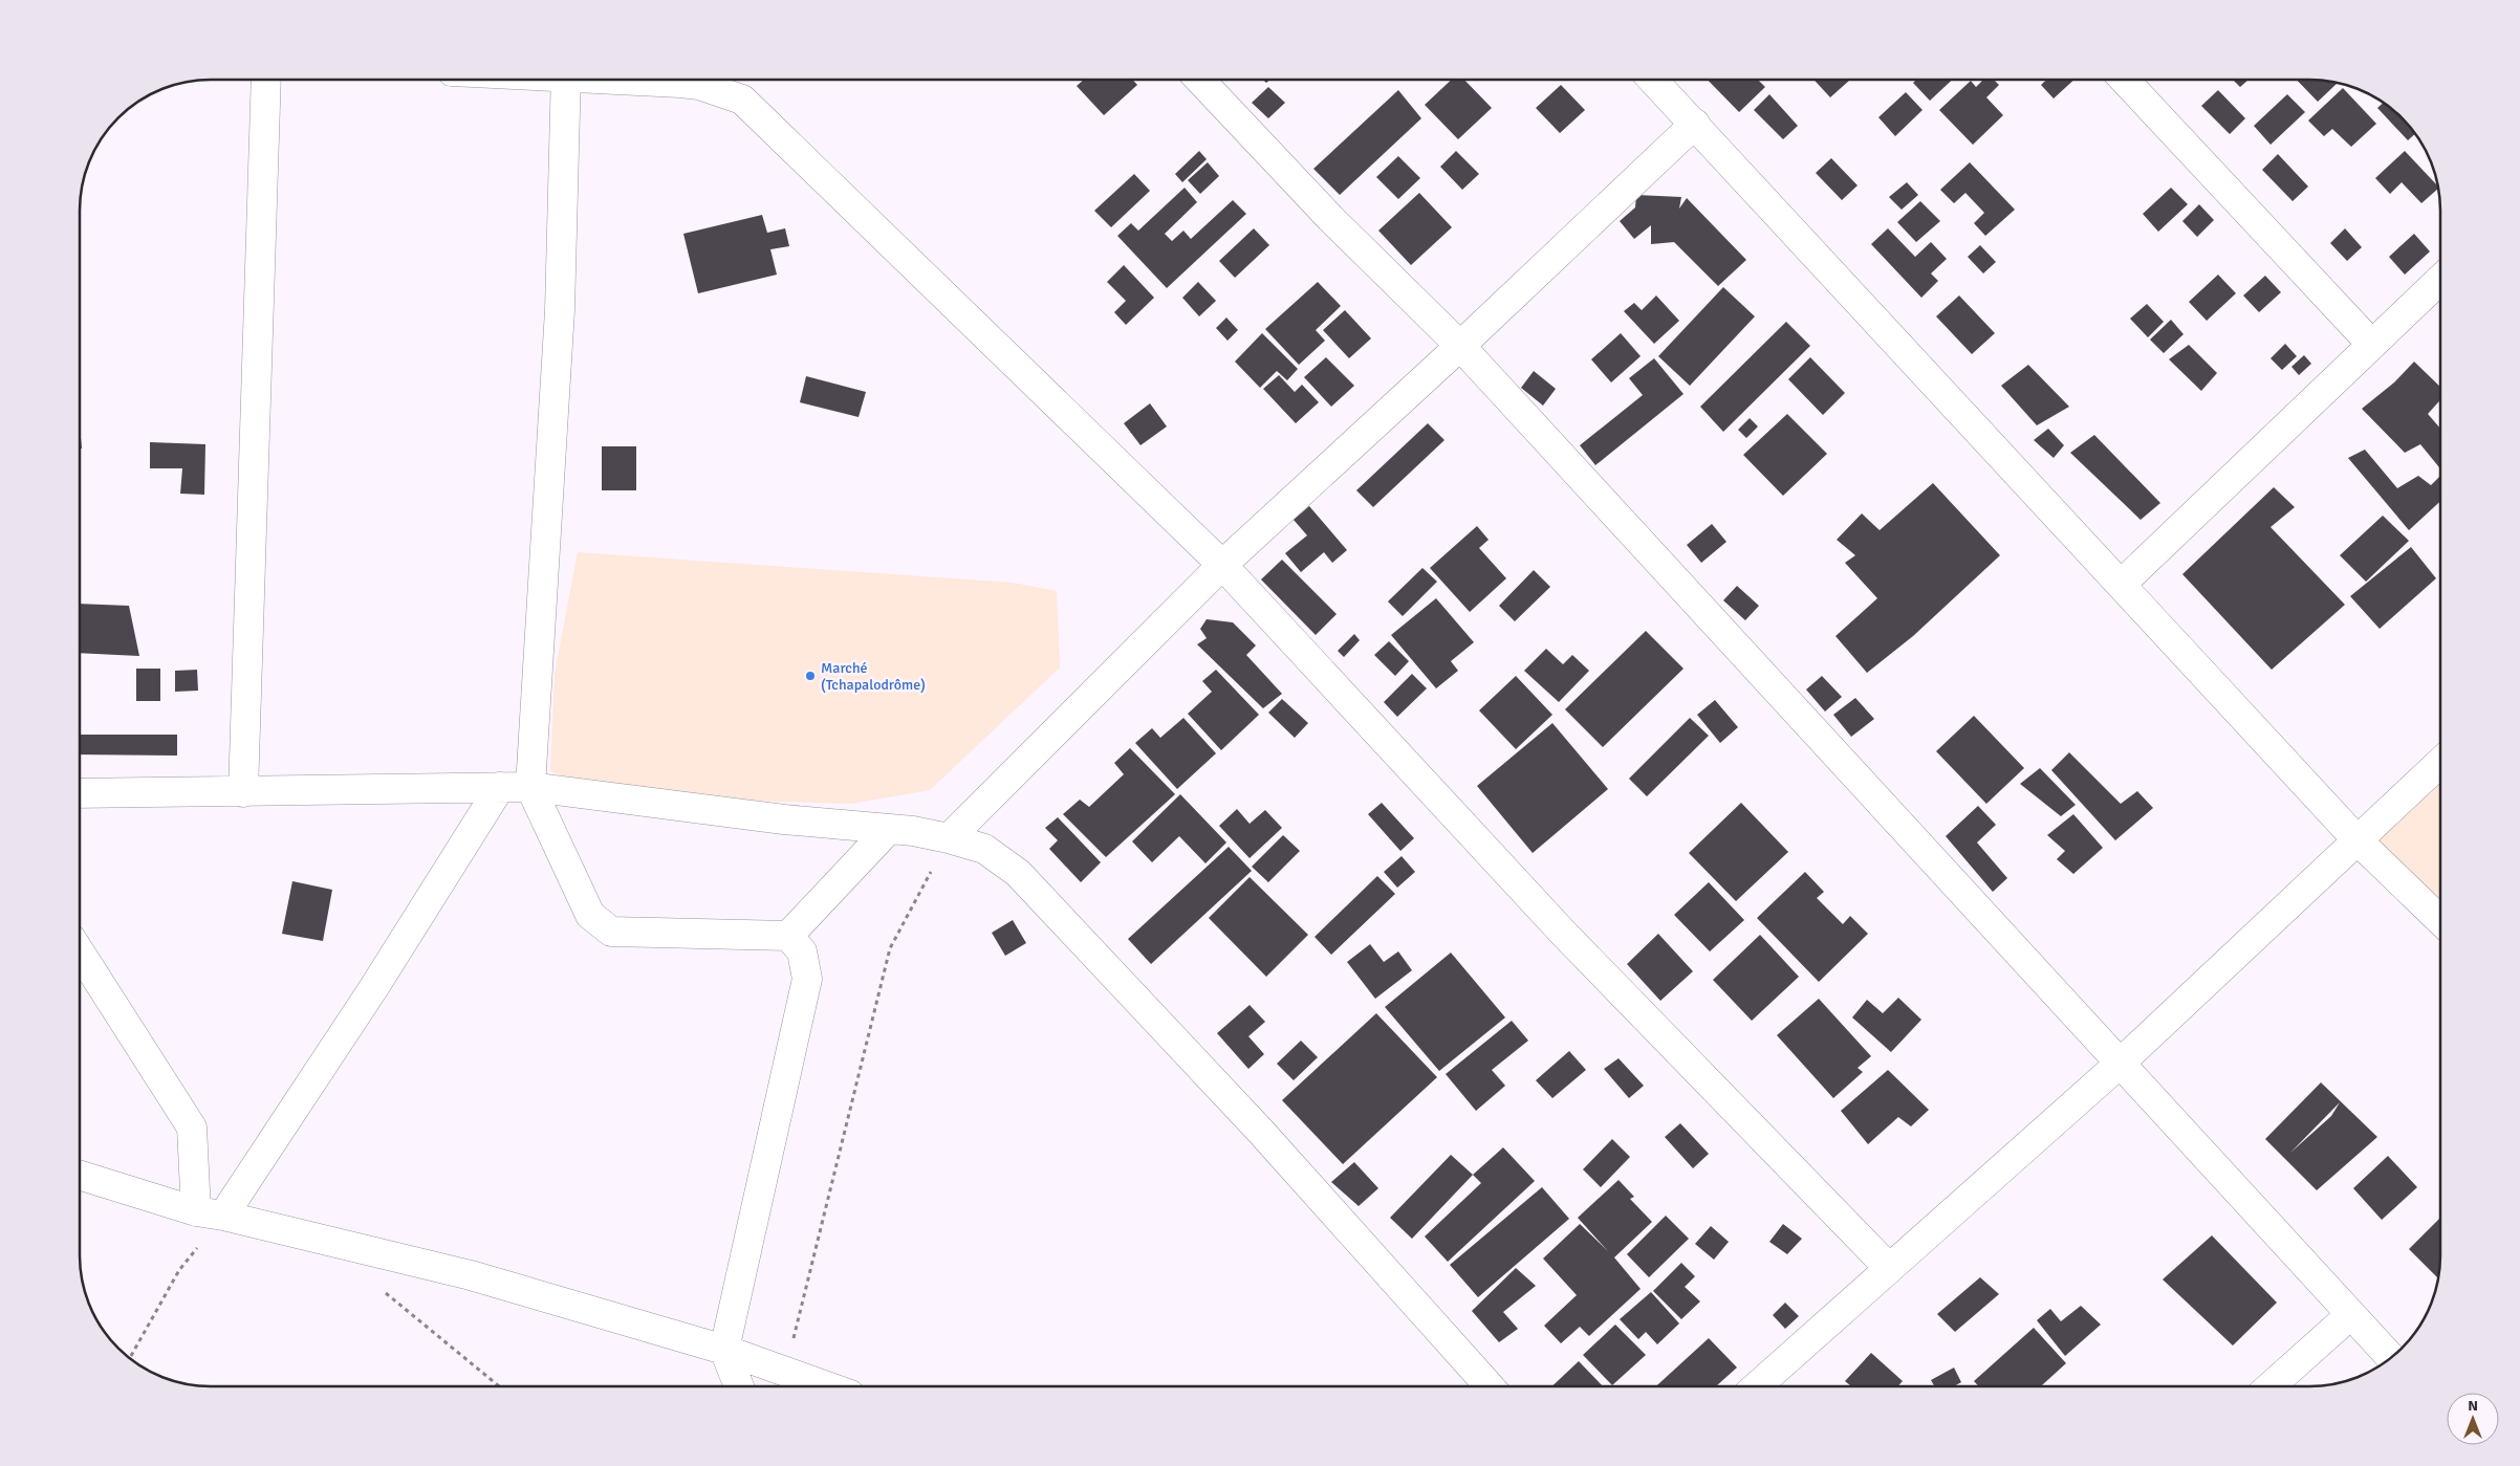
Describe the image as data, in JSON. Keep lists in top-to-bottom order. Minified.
{"places":["Marché (Tchapalodrôme)"],"north":"top"}
